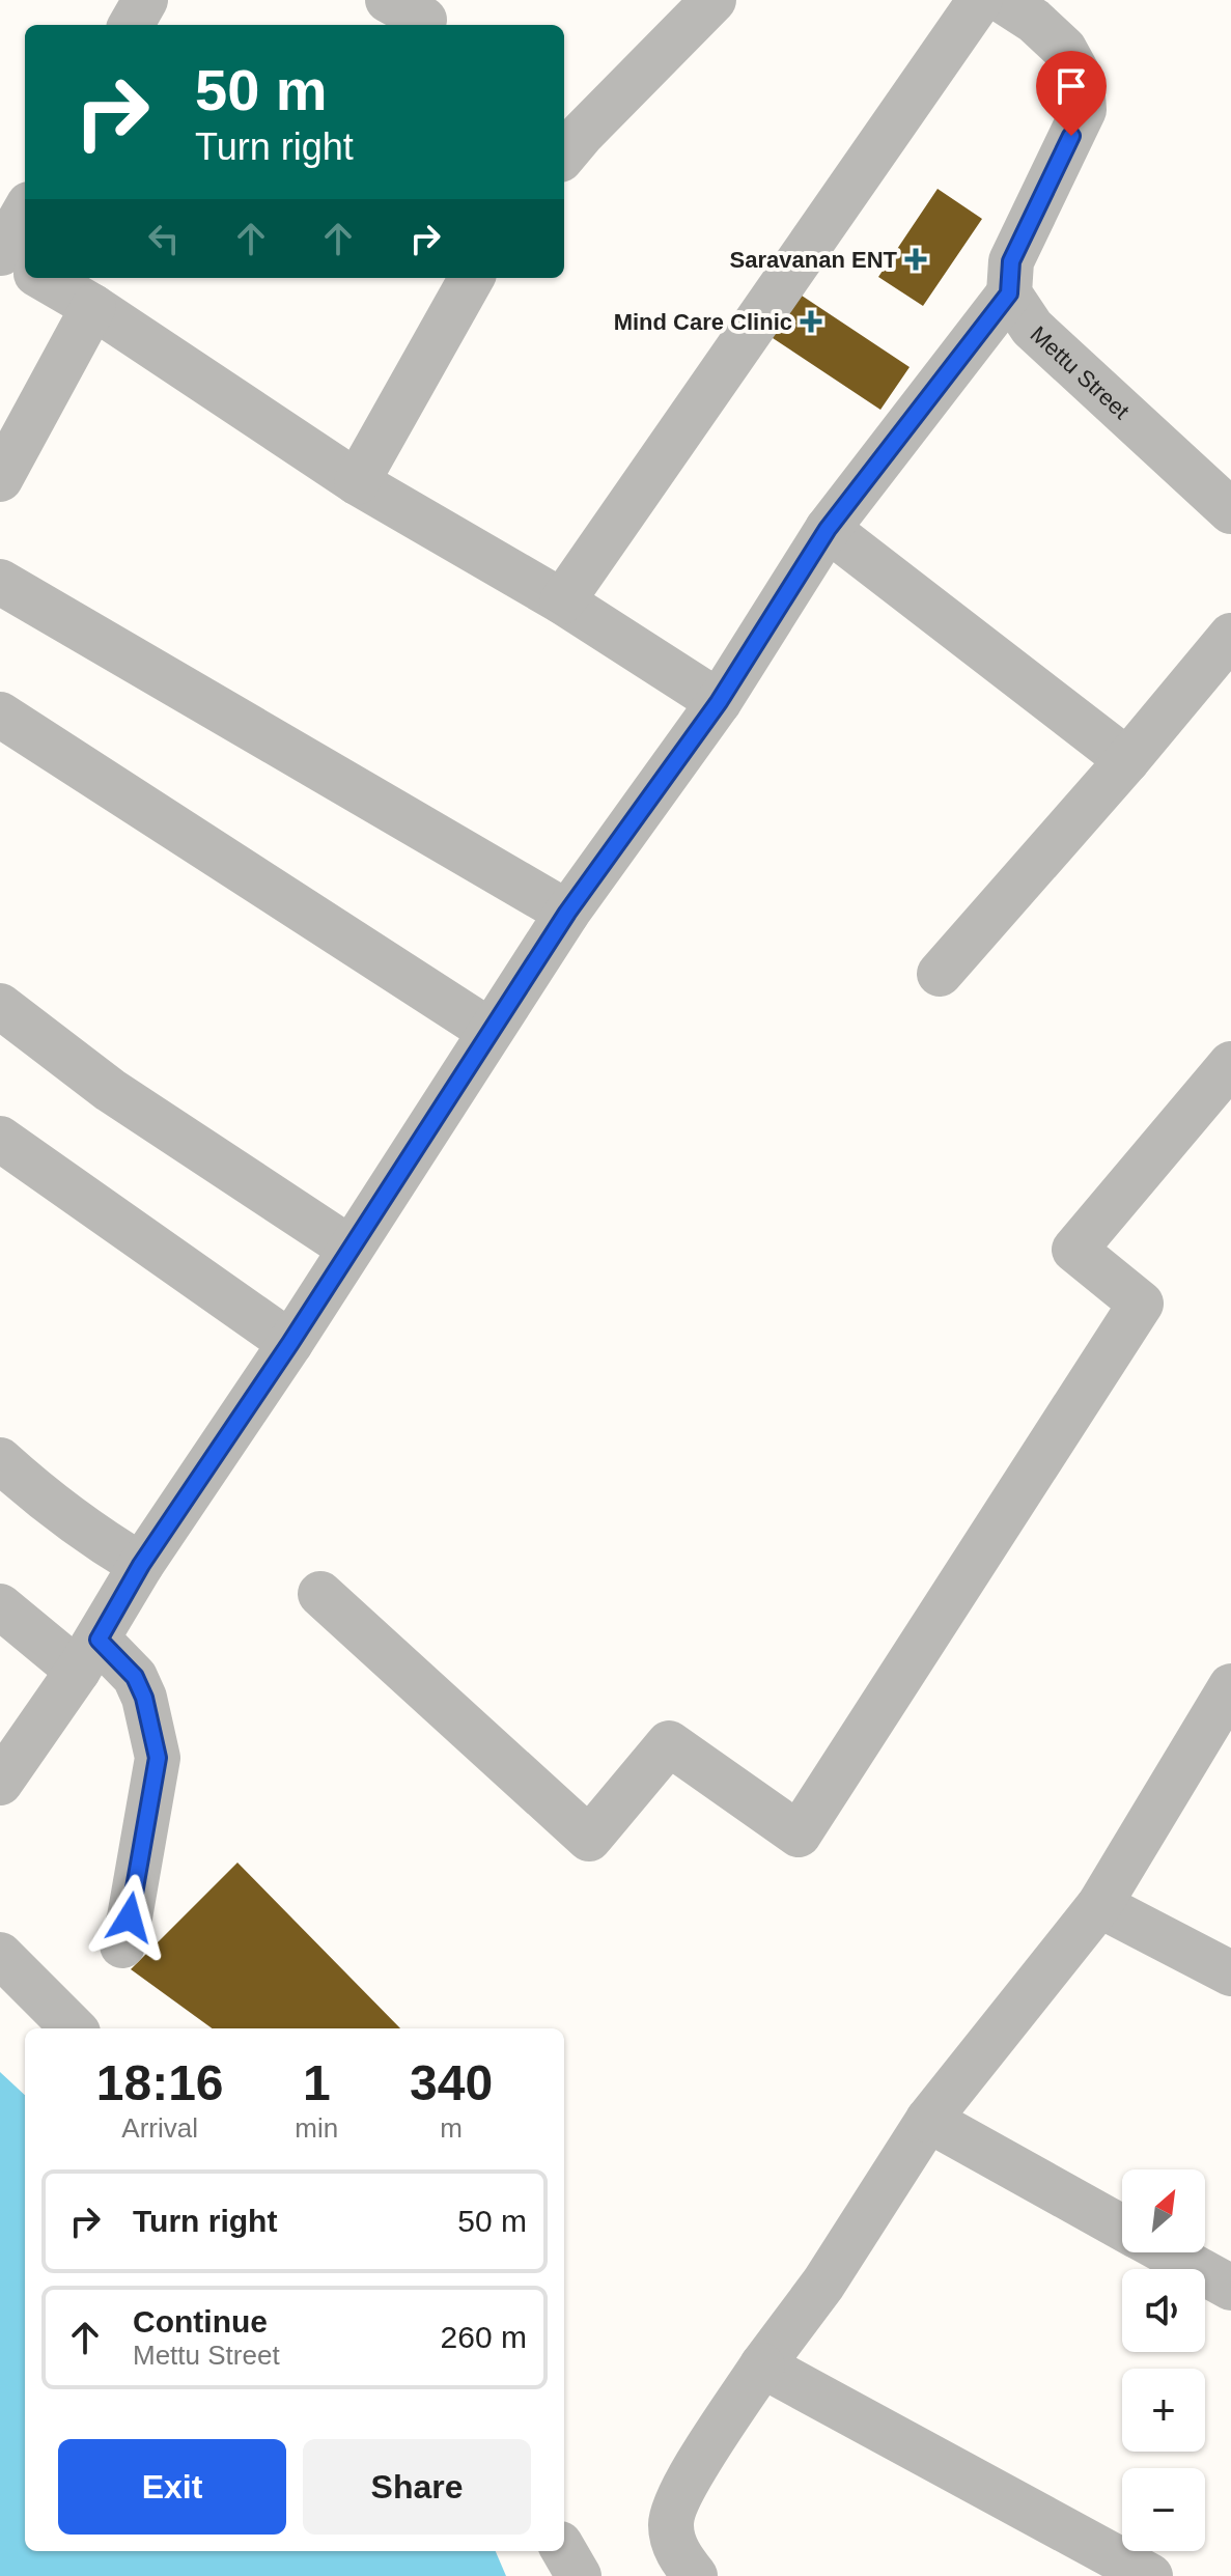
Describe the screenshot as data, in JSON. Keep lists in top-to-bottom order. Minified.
{"streets":{"street":["Mettu Street"]},"places":{"health":["Saravanan ENT","Mind Care Clinic"]},"north":"top right","page":{"turn":["50 m","Turn right"],"eta":["18:16","Arrival","1","min","340","m"],"map_buttons":["+","−"],"list":[{"name":"Turn right","value":"50 m"},{"name":"Continue","note":"Mettu Street","value":"260 m"}],"buttons":["Exit","Share"]}}
